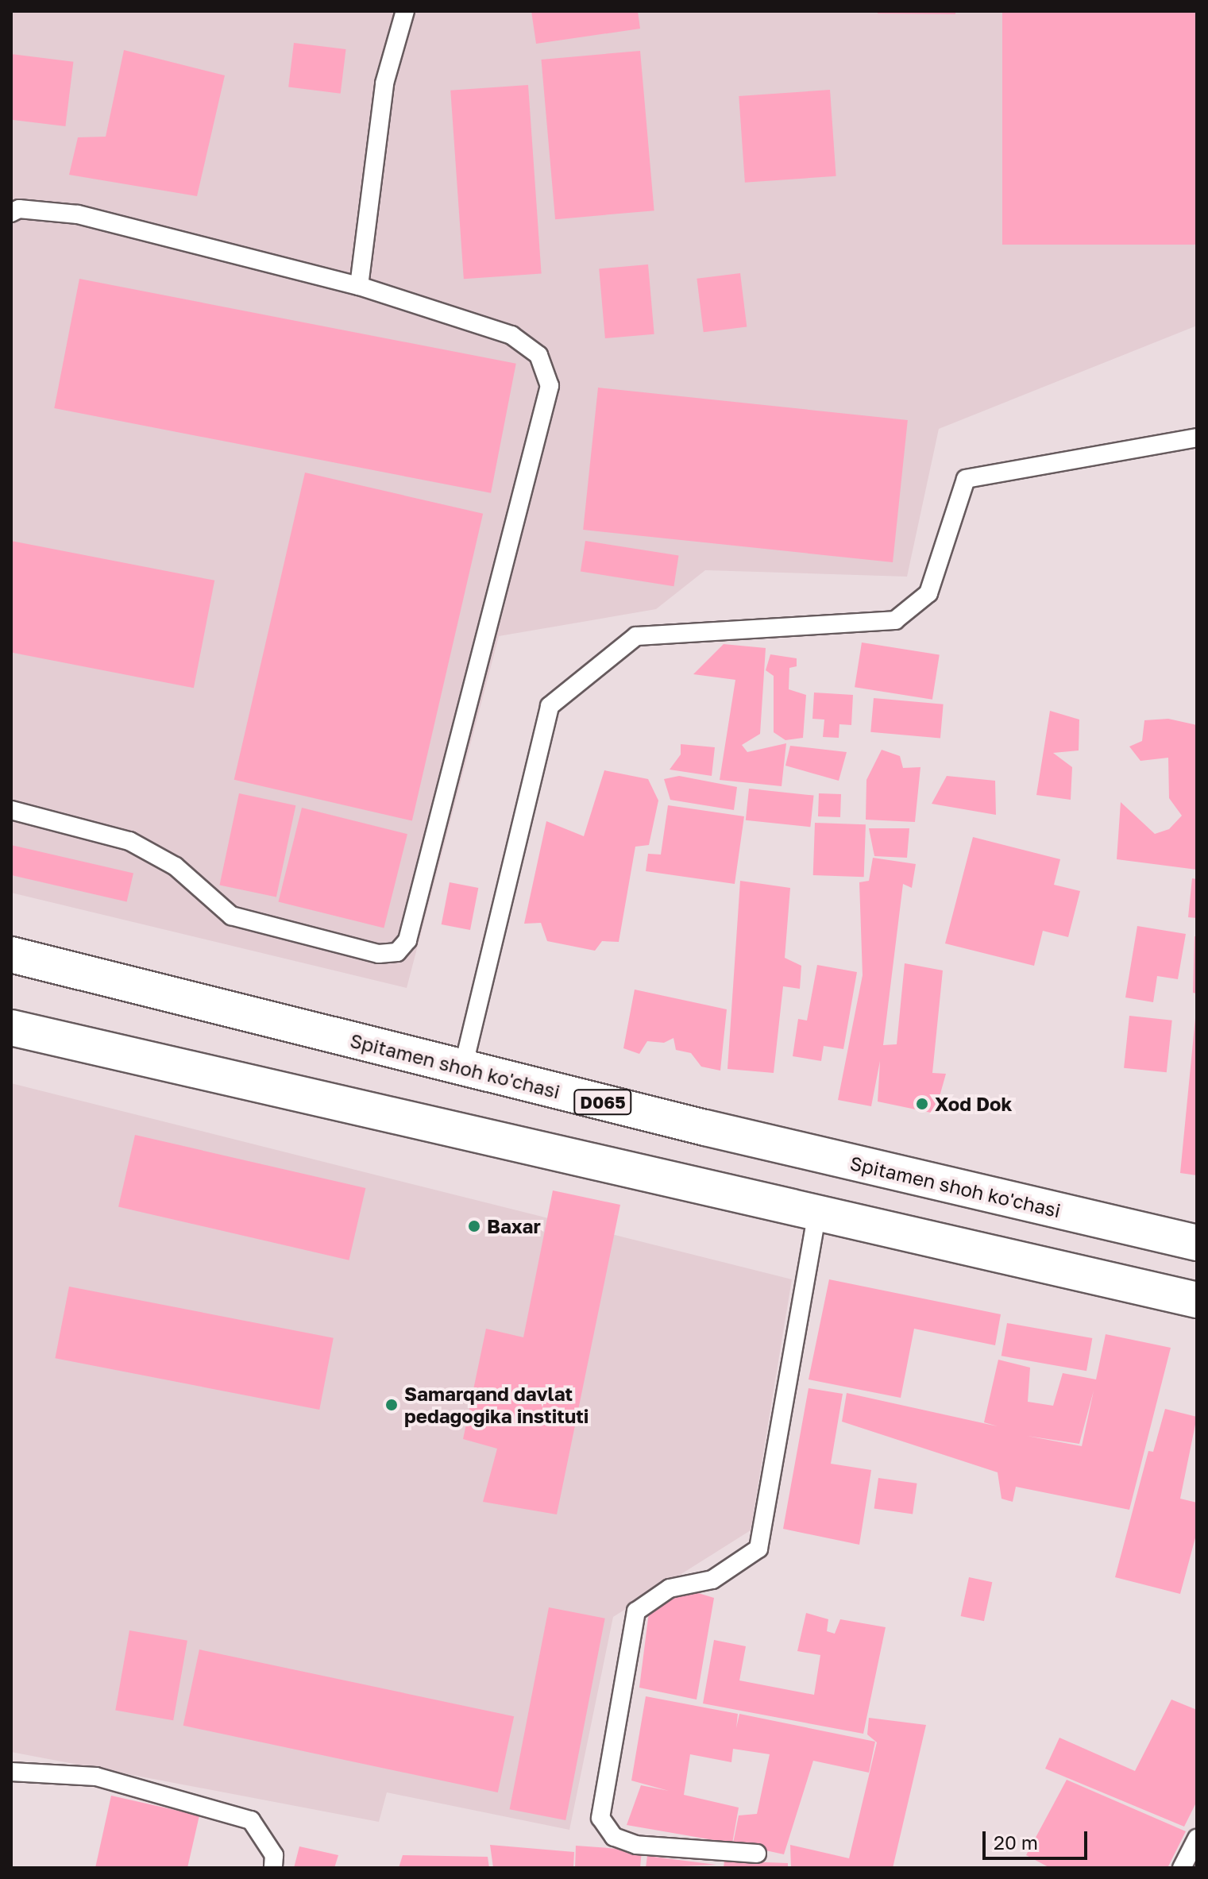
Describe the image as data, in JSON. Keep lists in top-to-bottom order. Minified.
{"streets":{"main road":["Spitamen shoh ko'chasi","D065"]},"places":["Xod Dok","Baxar","Samarqand davlat pedagogika instituti"],"scale_bar":"20 m"}
